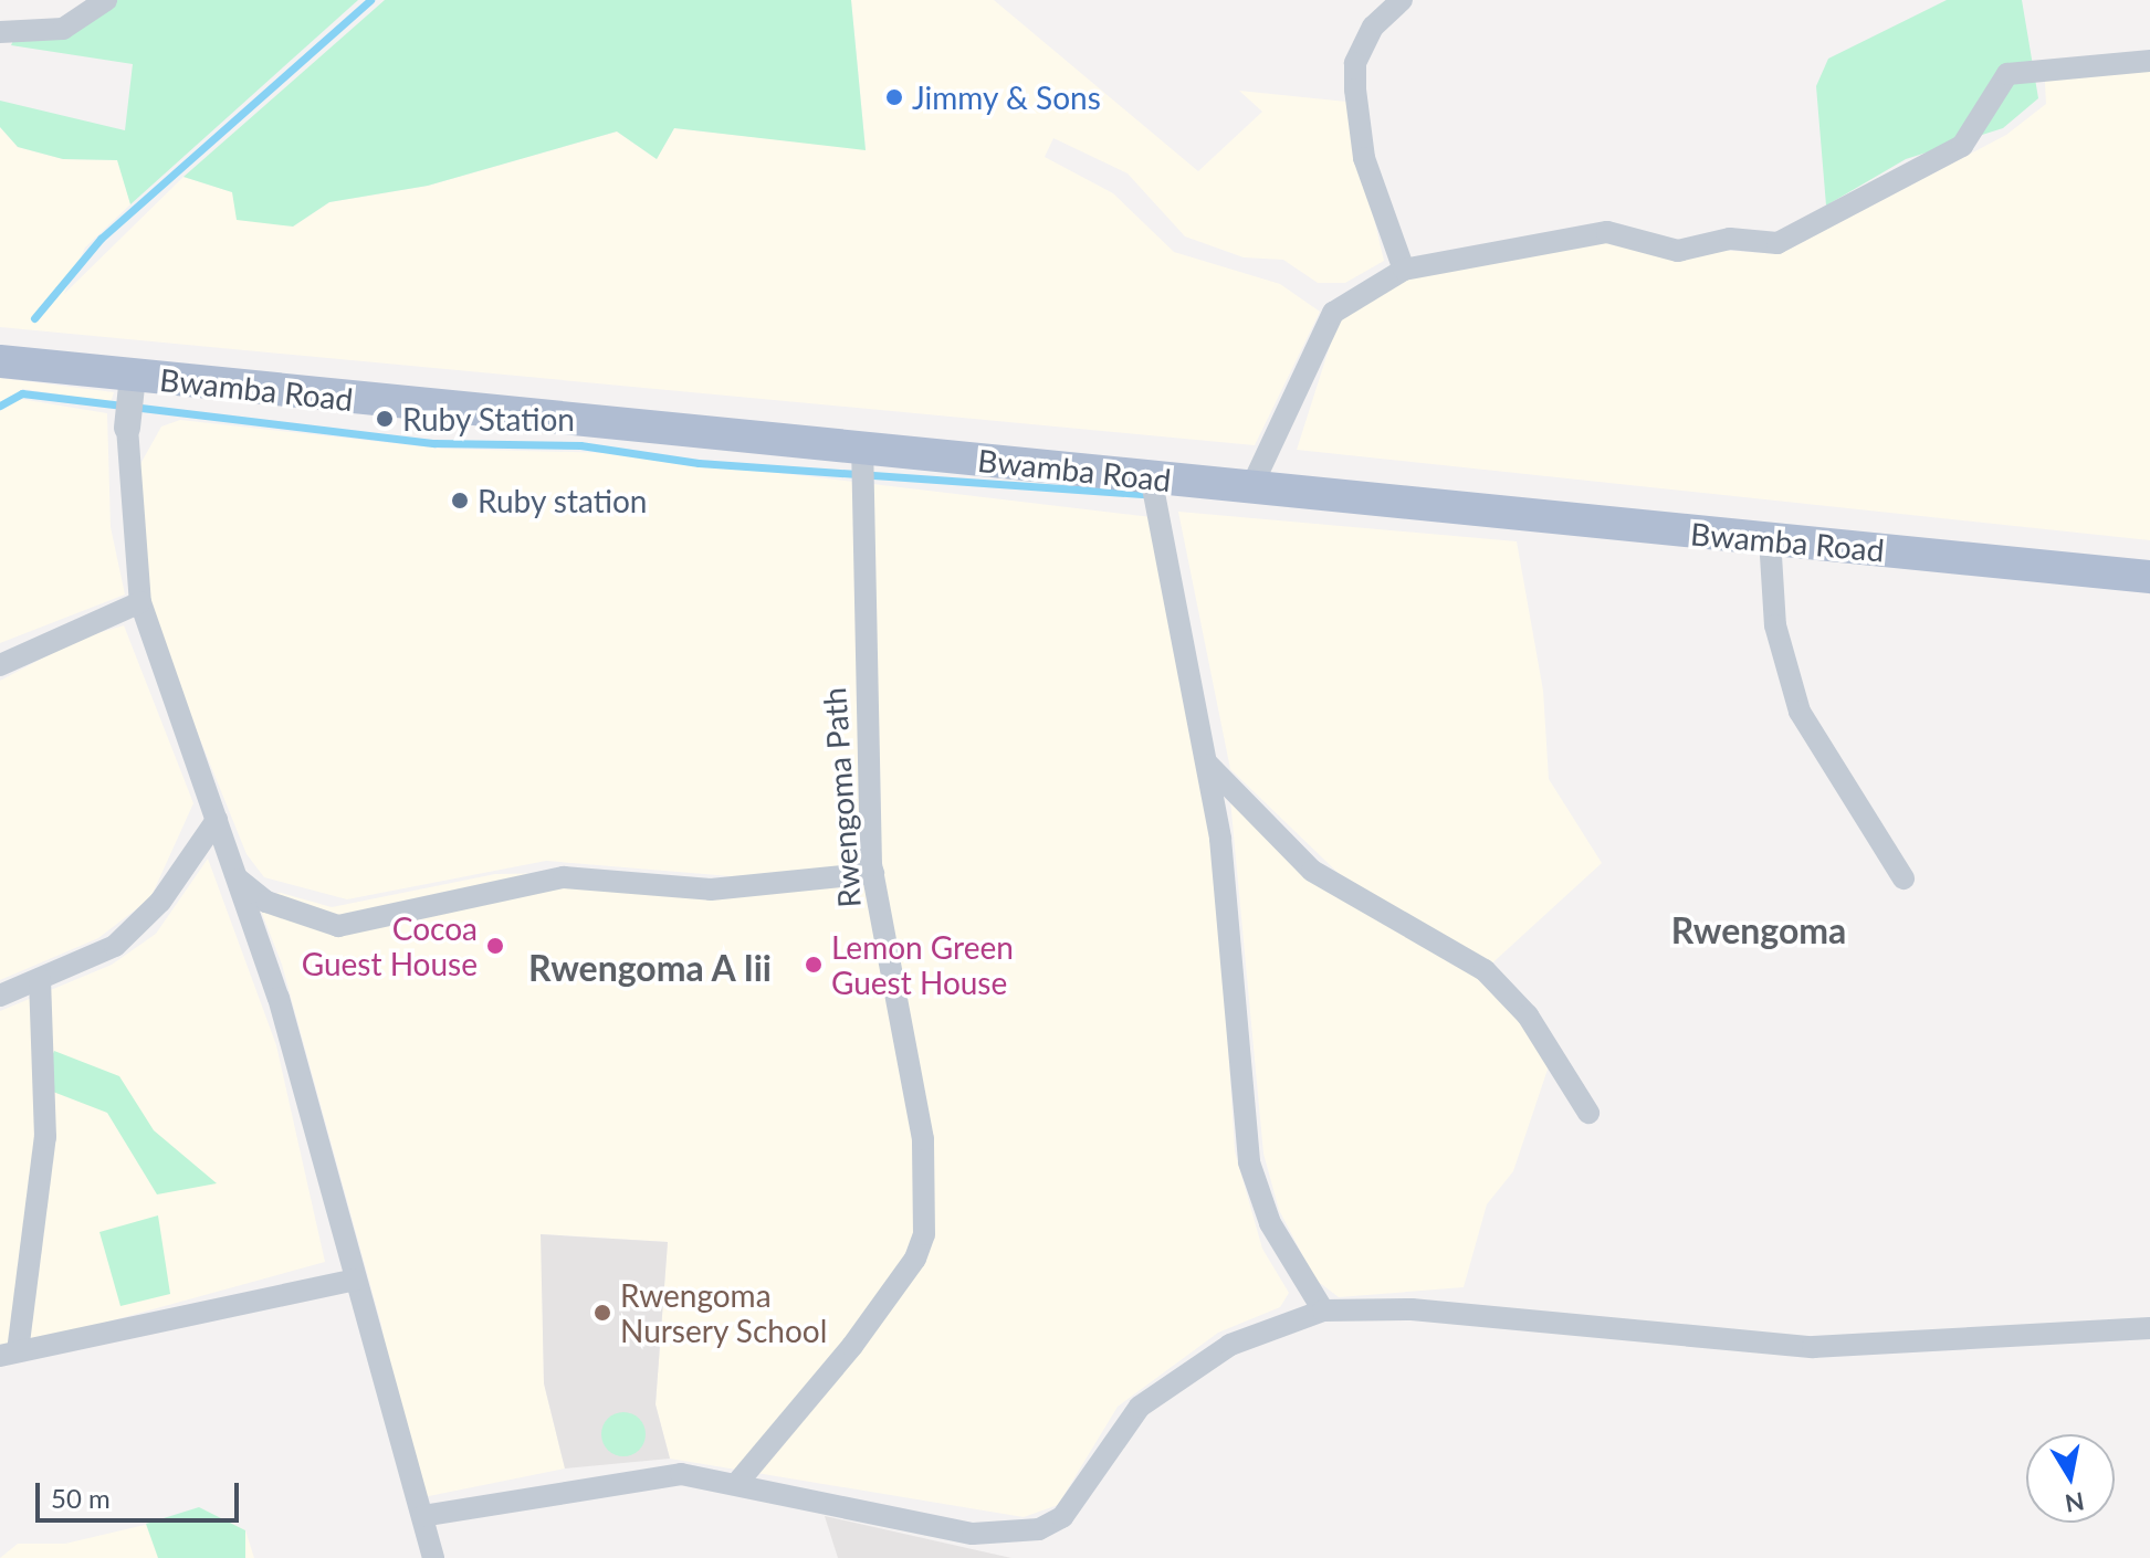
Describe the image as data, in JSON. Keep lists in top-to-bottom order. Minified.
{"streets":{"main road":["Bwamba Road"],"street":["Rwengoma Path"]},"crossings":[["Bwamba Road","Rwengoma Path"]],"districts":["Rwengoma","Rwengoma A Iii"],"places":["Jimmy & Sons","Ruby Station","Ruby station","Cocoa Guest House","Lemon Green Guest House","Rwengoma Nursery School"],"scale_bar":"50 m","north":"bottom"}
